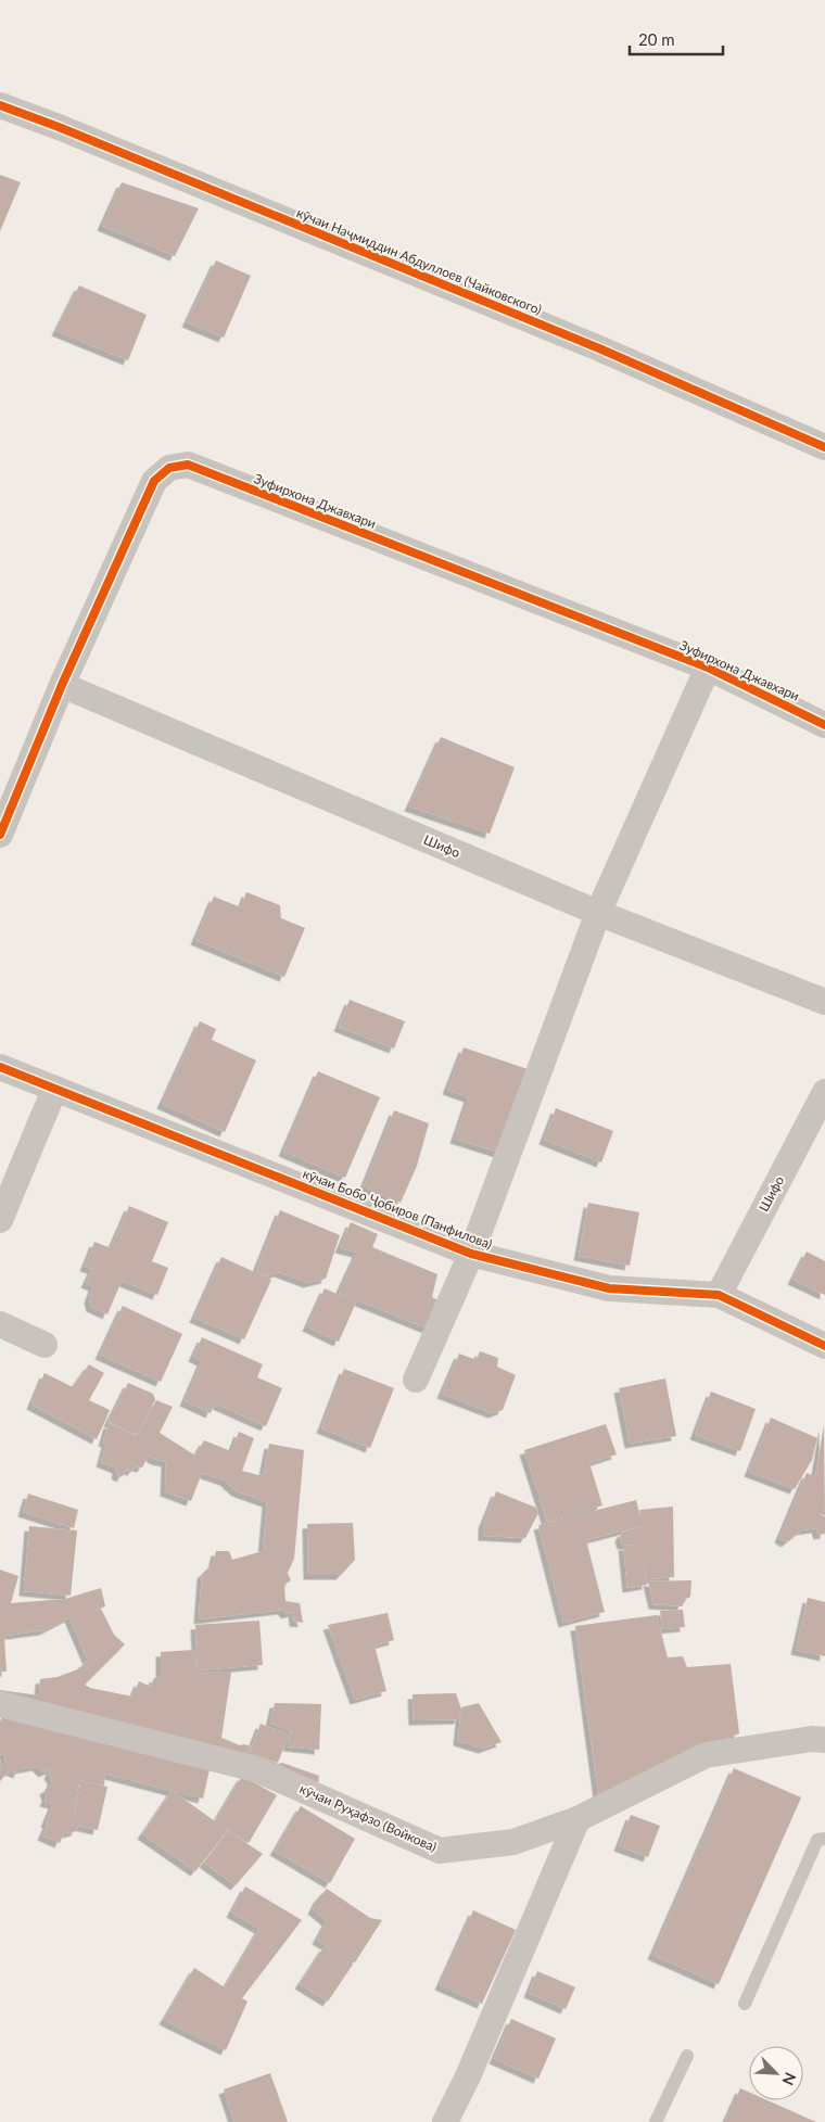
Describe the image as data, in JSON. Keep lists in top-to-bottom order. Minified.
{"streets":{"street":["кӯчаи Наҷмиддин Абдуллоев (Чайковского)","Зуфирхона Джавхари","Шифо","кӯчаи Бобо Ҷобиров (Панфилова)","кӯчаи Руҳафзо (Войкова)"]},"crossings":[["Зуфирхона Джавхари","Шифо"],["Шифо","кӯчаи Бобо Ҷобиров (Панфилова)"]],"scale_bar":"20 m","north":"bottom right"}
